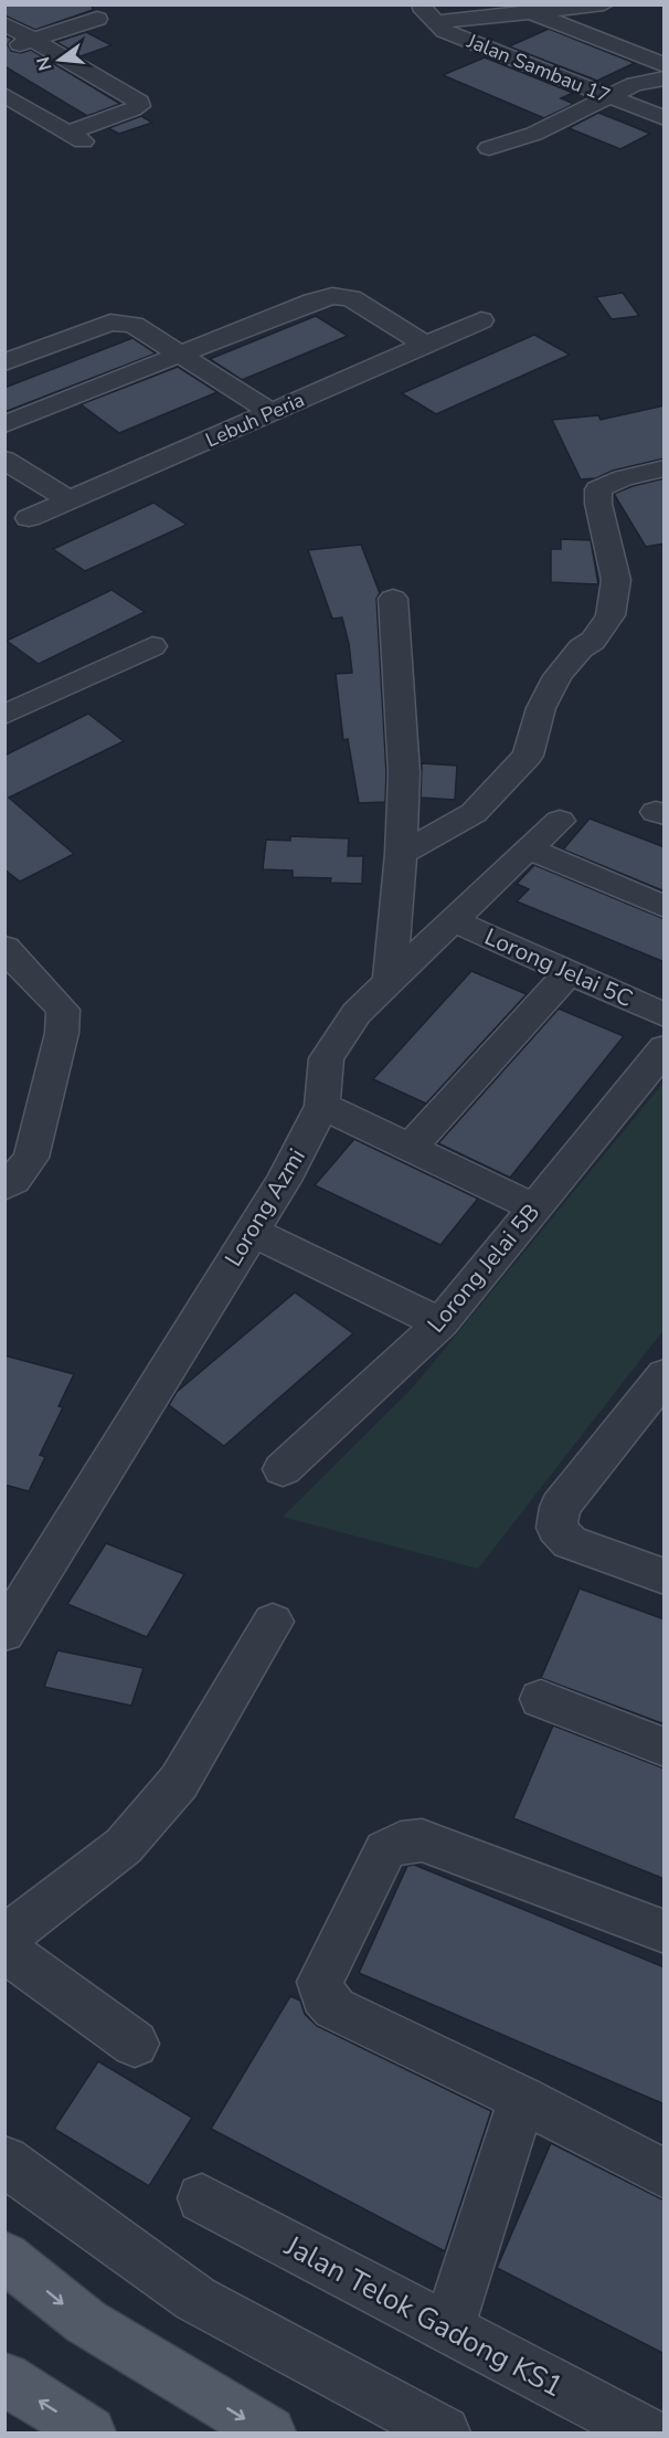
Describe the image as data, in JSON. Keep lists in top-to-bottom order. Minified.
{"streets":{"street":["Jalan Sambau 17","Lebuh Peria","Lorong Jelai 5C","Lorong Azmi","Lorong Jelai 5B","Jalan Telok Gadong KS1"]},"crossings":[["Lorong Jelai 5C","Lorong Azmi"]],"north":"left"}
